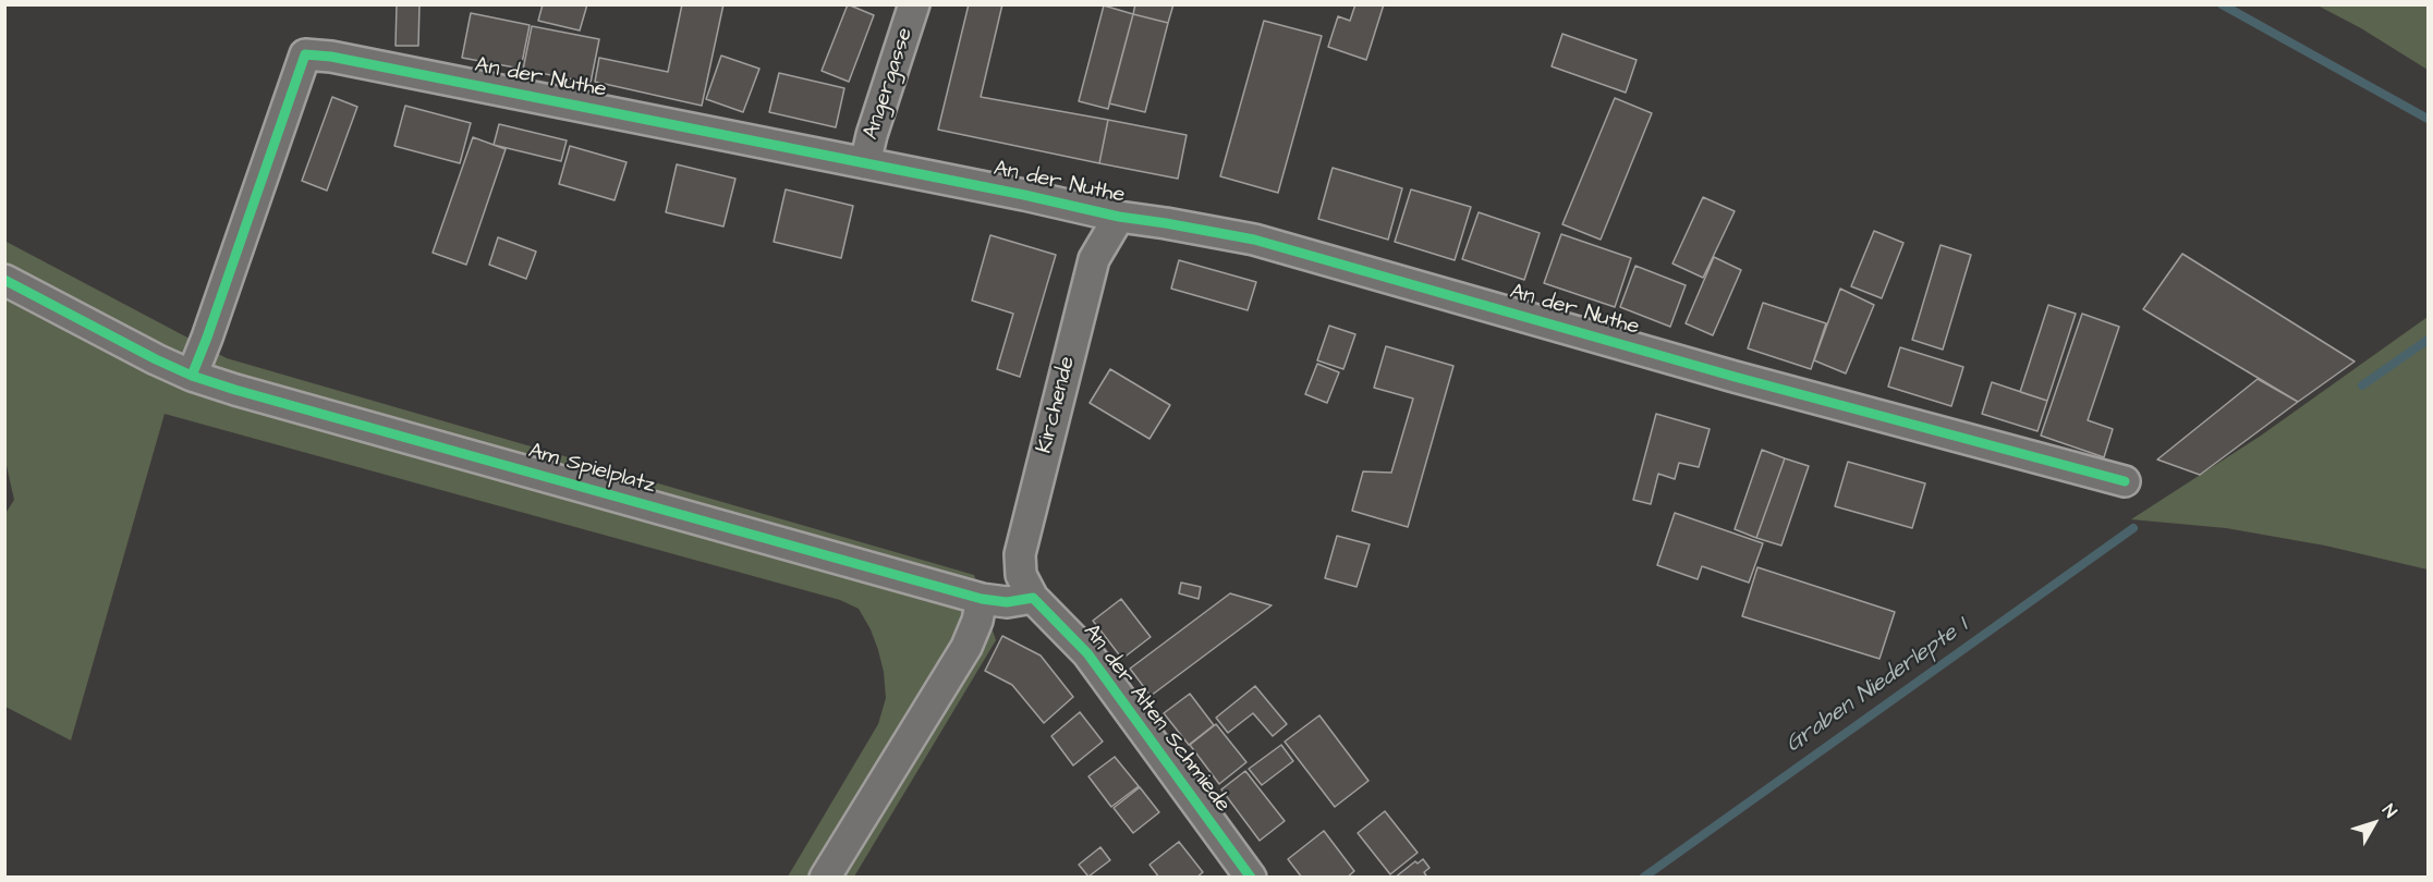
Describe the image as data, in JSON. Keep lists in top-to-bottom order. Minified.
{"streets":{"street":["An der Nuthe","Angergasse","Kirchende","Am Spielplatz","An der Alten Schmiede"]},"crossings":[["An der Nuthe","Angergasse"],["An der Nuthe","Kirchende"],["An der Nuthe","Am Spielplatz"],["Kirchende","An der Alten Schmiede"]],"water":["Graben Niederlepte I"],"north":"top right"}
